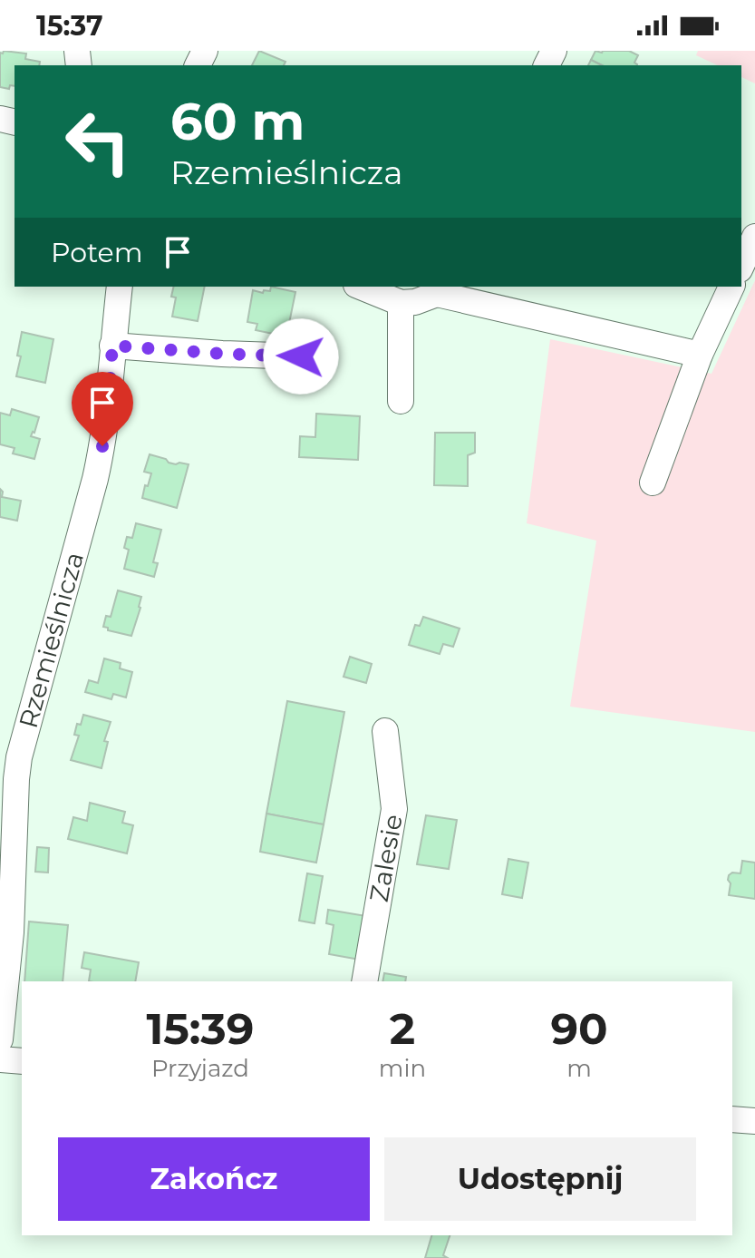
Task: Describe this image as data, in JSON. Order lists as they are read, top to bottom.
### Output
{
  "streets": {
    "street": ["Rzemieślnicza", "Zalesie"]
  },
  "page": {
    "status": "15:37",
    "turn": ["60 m", "Rzemieślnicza"],
    "then": "Potem",
    "eta": [
      "15:39",
      "Przyjazd",
      "2",
      "min",
      "90",
      "m"
    ],
    "buttons": ["Zakończ", "Udostępnij"]
  }
}
